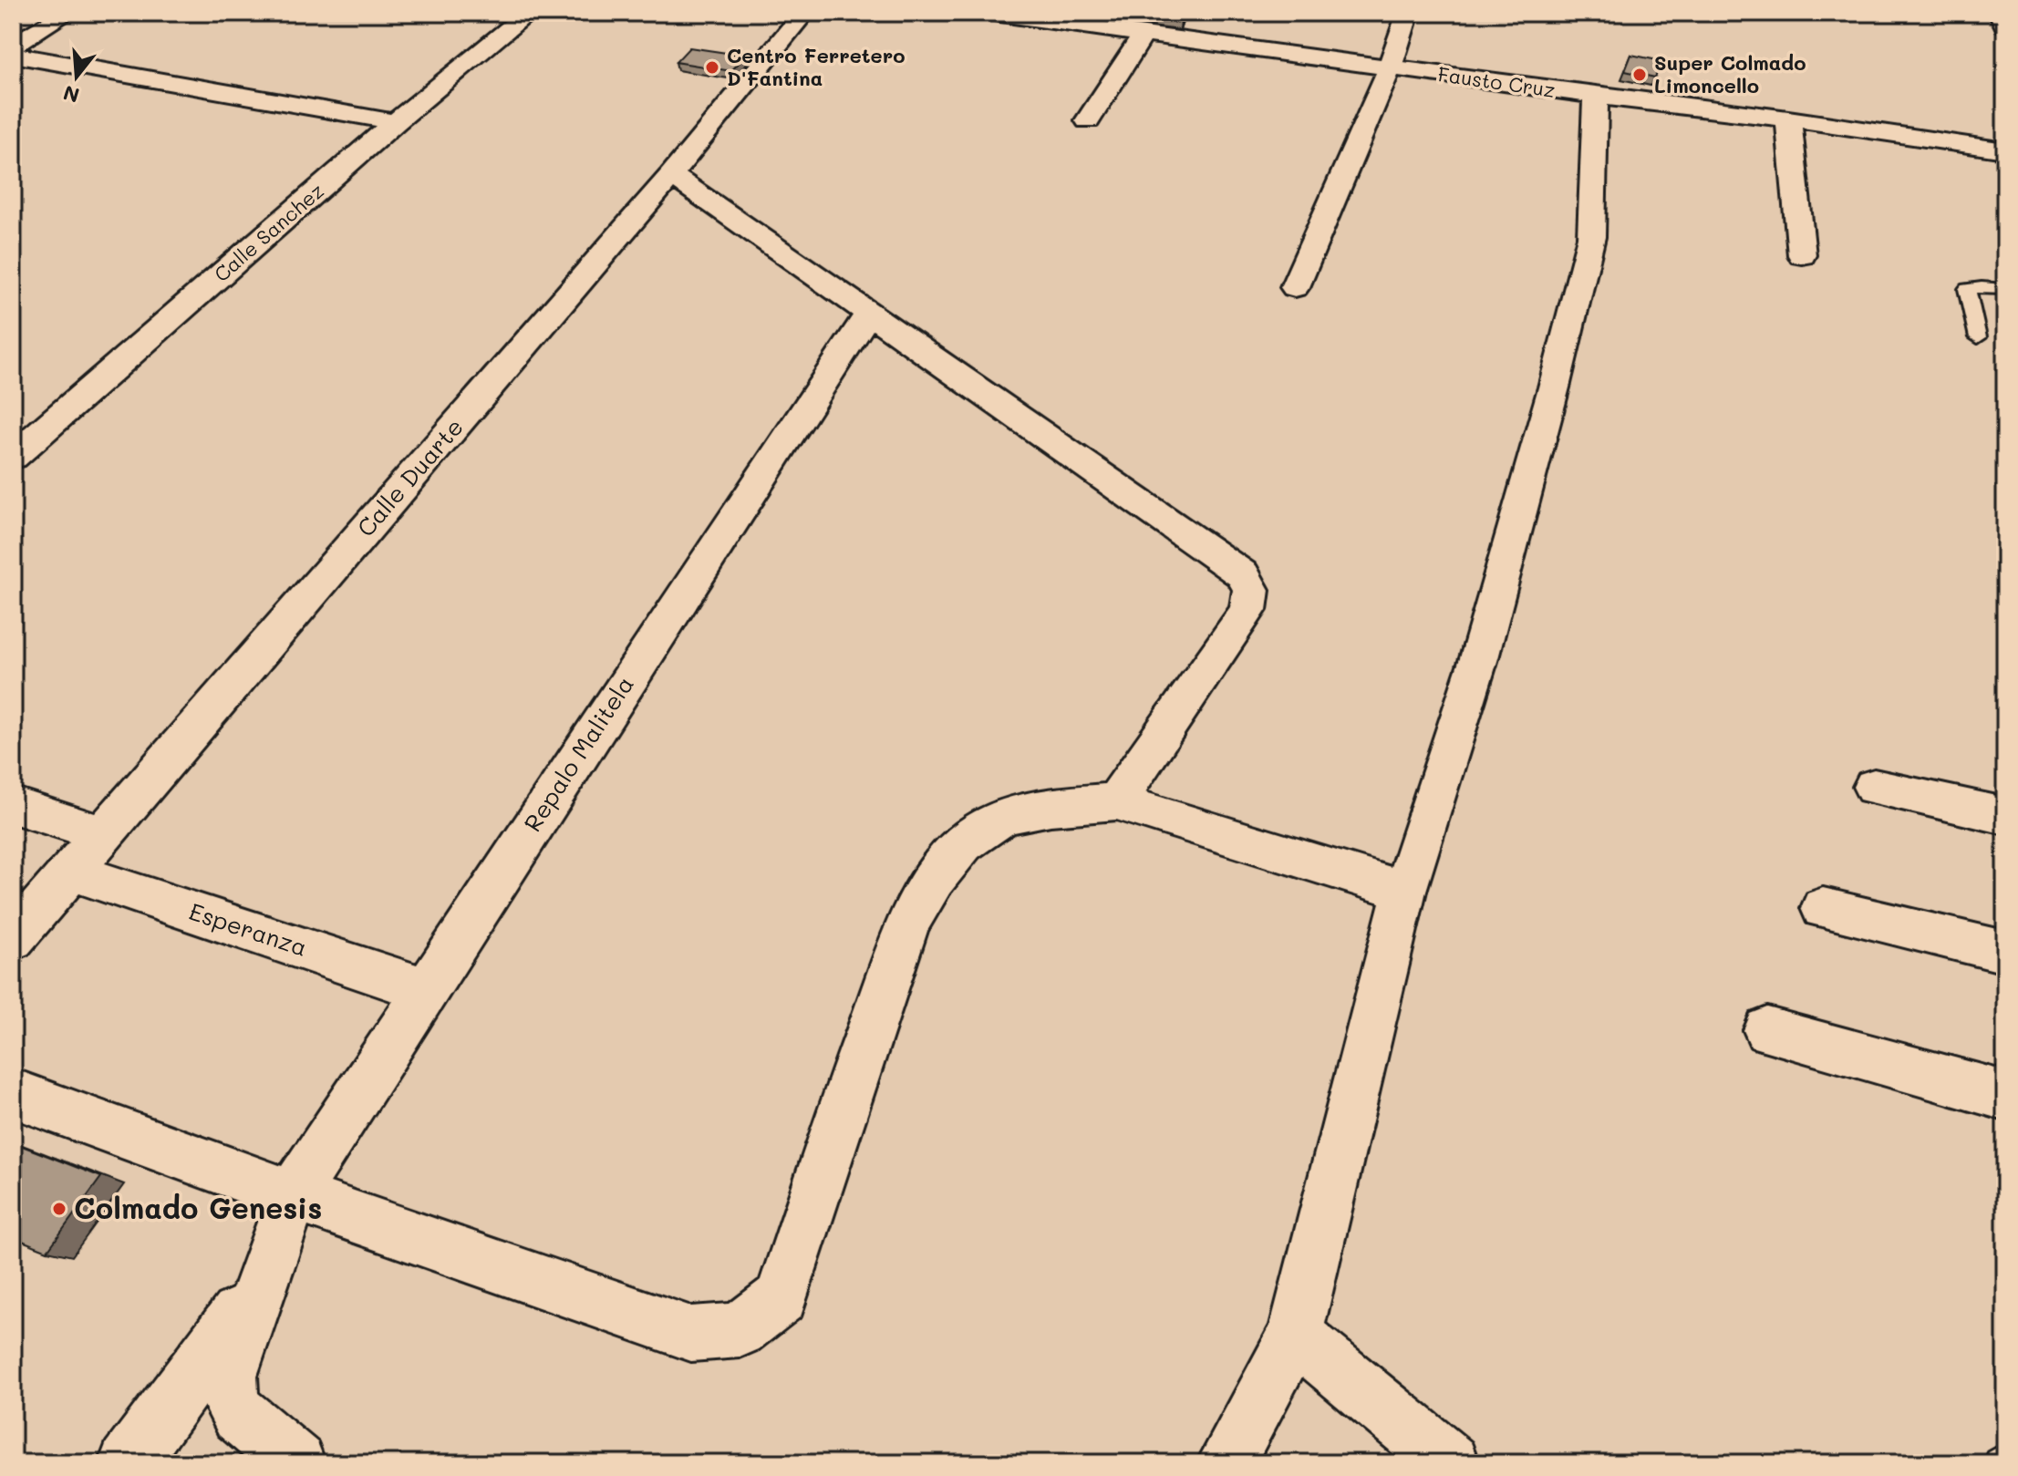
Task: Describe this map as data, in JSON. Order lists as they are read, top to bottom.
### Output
{
  "streets": {
    "street": [
      "Fausto Cruz",
      "Calle Sanchez",
      "Calle Duarte",
      "Repalo Malitela",
      "Esperanza"
    ]
  },
  "crossings": [
    ["Calle Duarte", "Esperanza"],
    ["Repalo Malitela", "Esperanza"]
  ],
  "places": ["Centro Ferretero D'Fantina", "Super Colmado Limoncello", "Colmado Genesis"],
  "north": "bottom"
}
